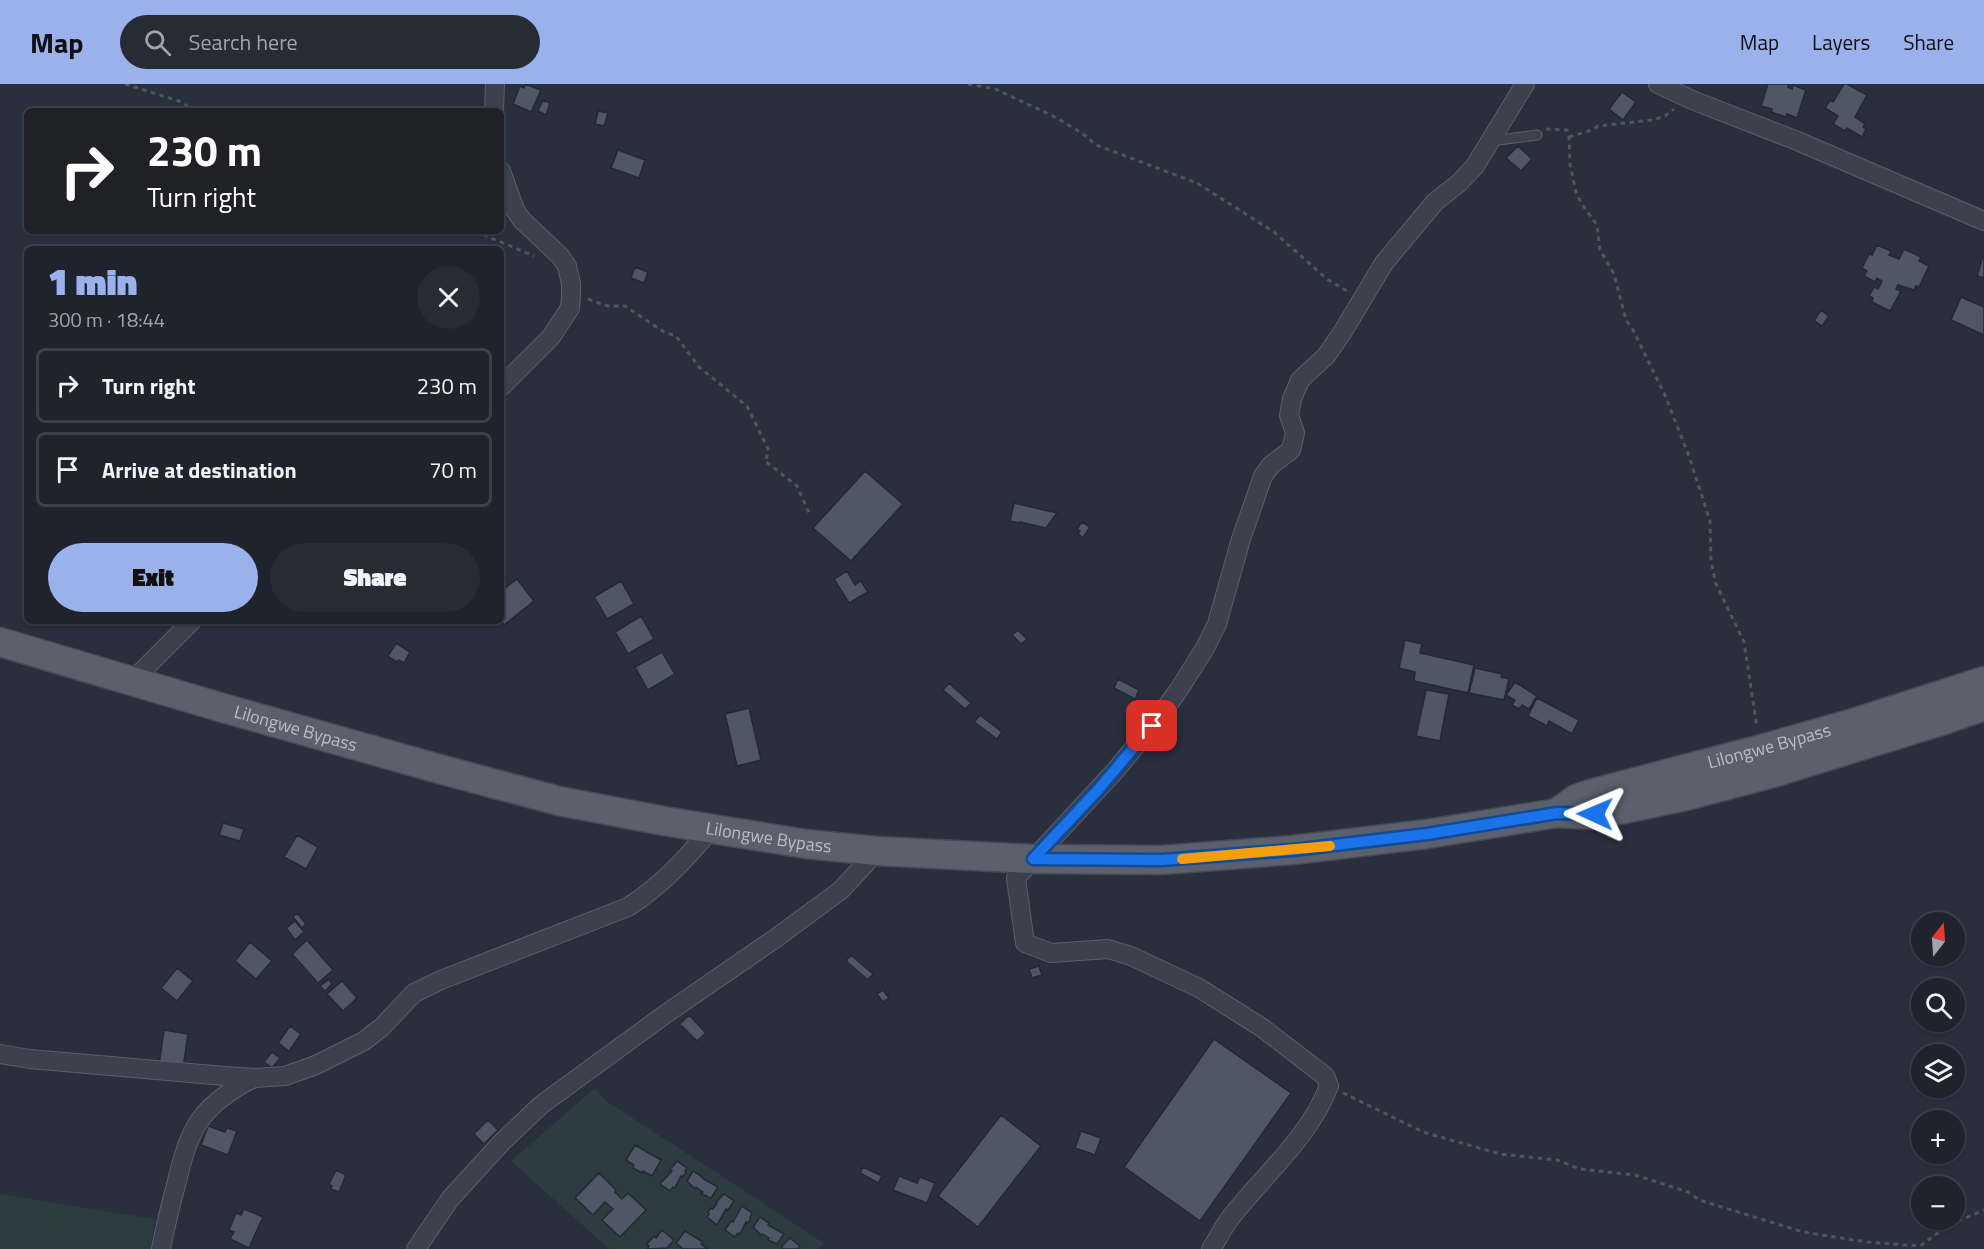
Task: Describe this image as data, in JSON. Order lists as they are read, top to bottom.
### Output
{
  "streets": {
    "main road": ["Lilongwe Bypass"]
  },
  "north": "top",
  "page": {
    "header": "Map",
    "search": "Search here",
    "nav": ["Map", "Layers", "Share"],
    "turn": ["230 m", "Turn right"],
    "heading": ["1 min", "300 m · 18:44"],
    "list": [
      {
        "name": "Turn right",
        "value": "230 m"
      },
      {
        "name": "Arrive at destination",
        "value": "70 m"
      }
    ],
    "buttons": ["Exit", "Share"],
    "map_buttons": ["+", "−"]
  }
}
